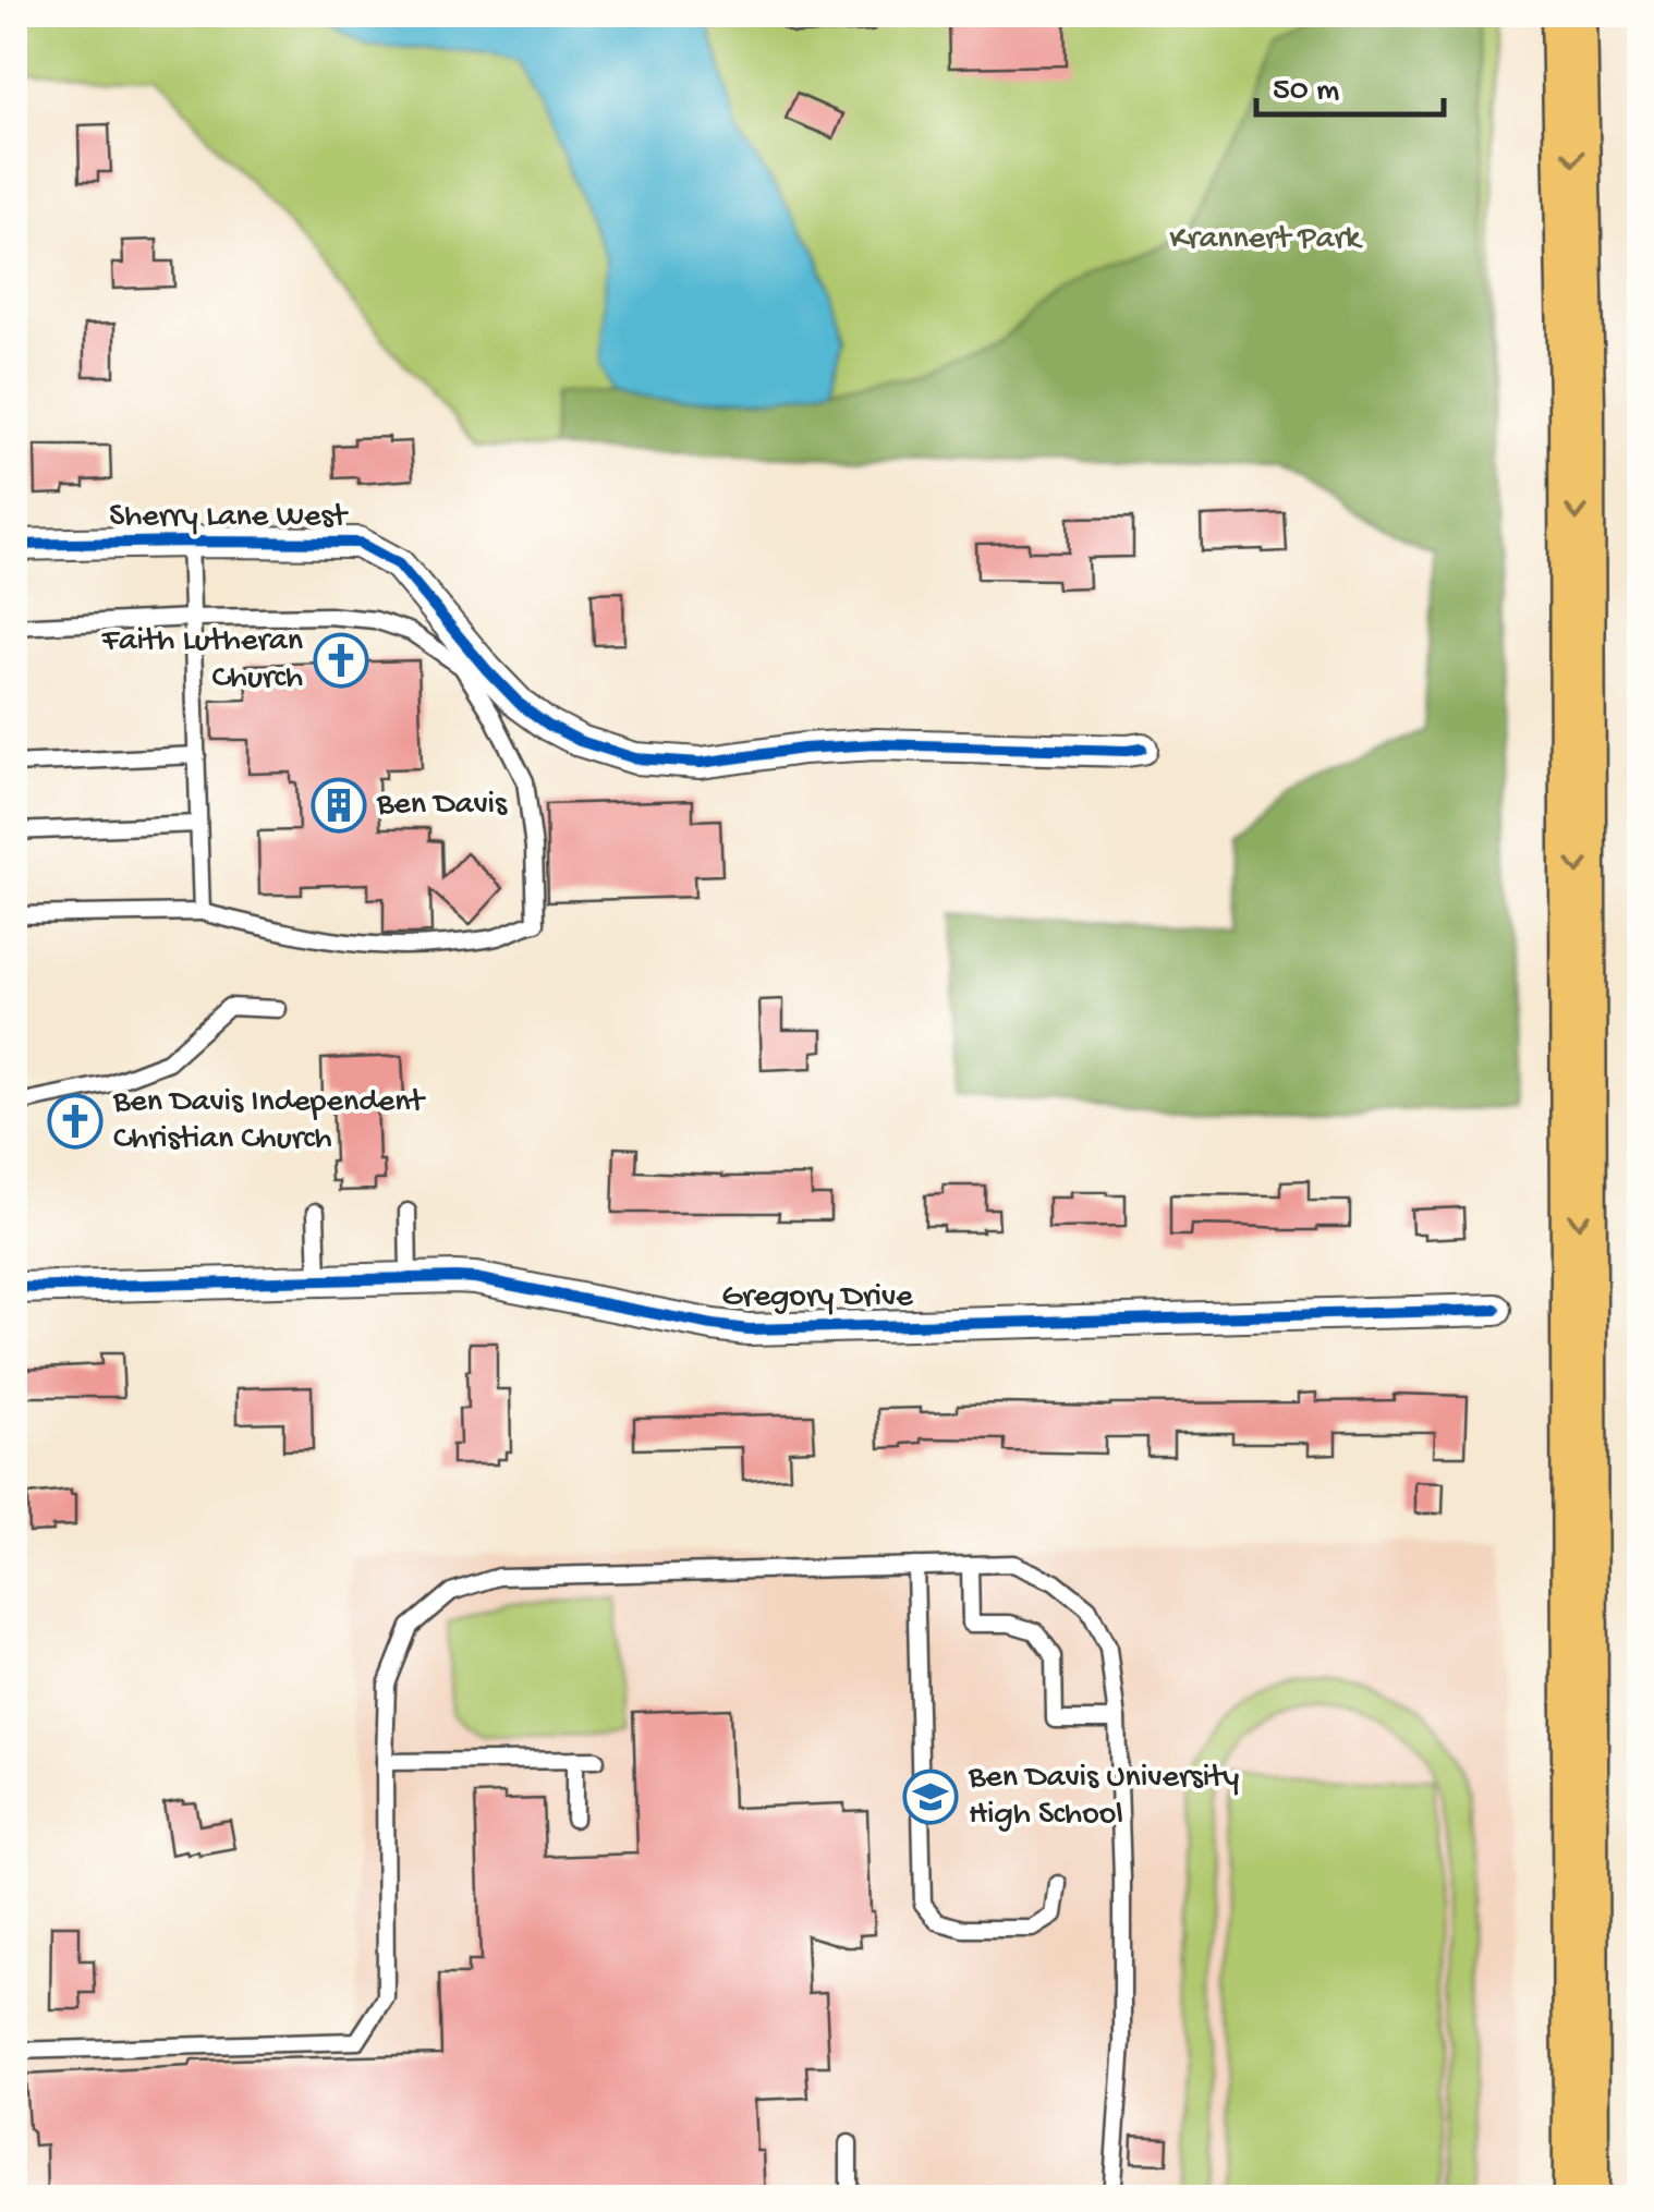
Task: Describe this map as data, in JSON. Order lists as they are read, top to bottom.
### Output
{
  "streets": {
    "street": ["Sherry Lane West", "Gregory Drive"]
  },
  "parks": ["Krannert Park"],
  "places": {
    "church": ["Faith Lutheran Church", "Ben Davis Independent Christian Church"],
    "building": ["Ben Davis"],
    "school or university": ["Ben Davis University High School"]
  },
  "scale_bar": "50 m"
}
